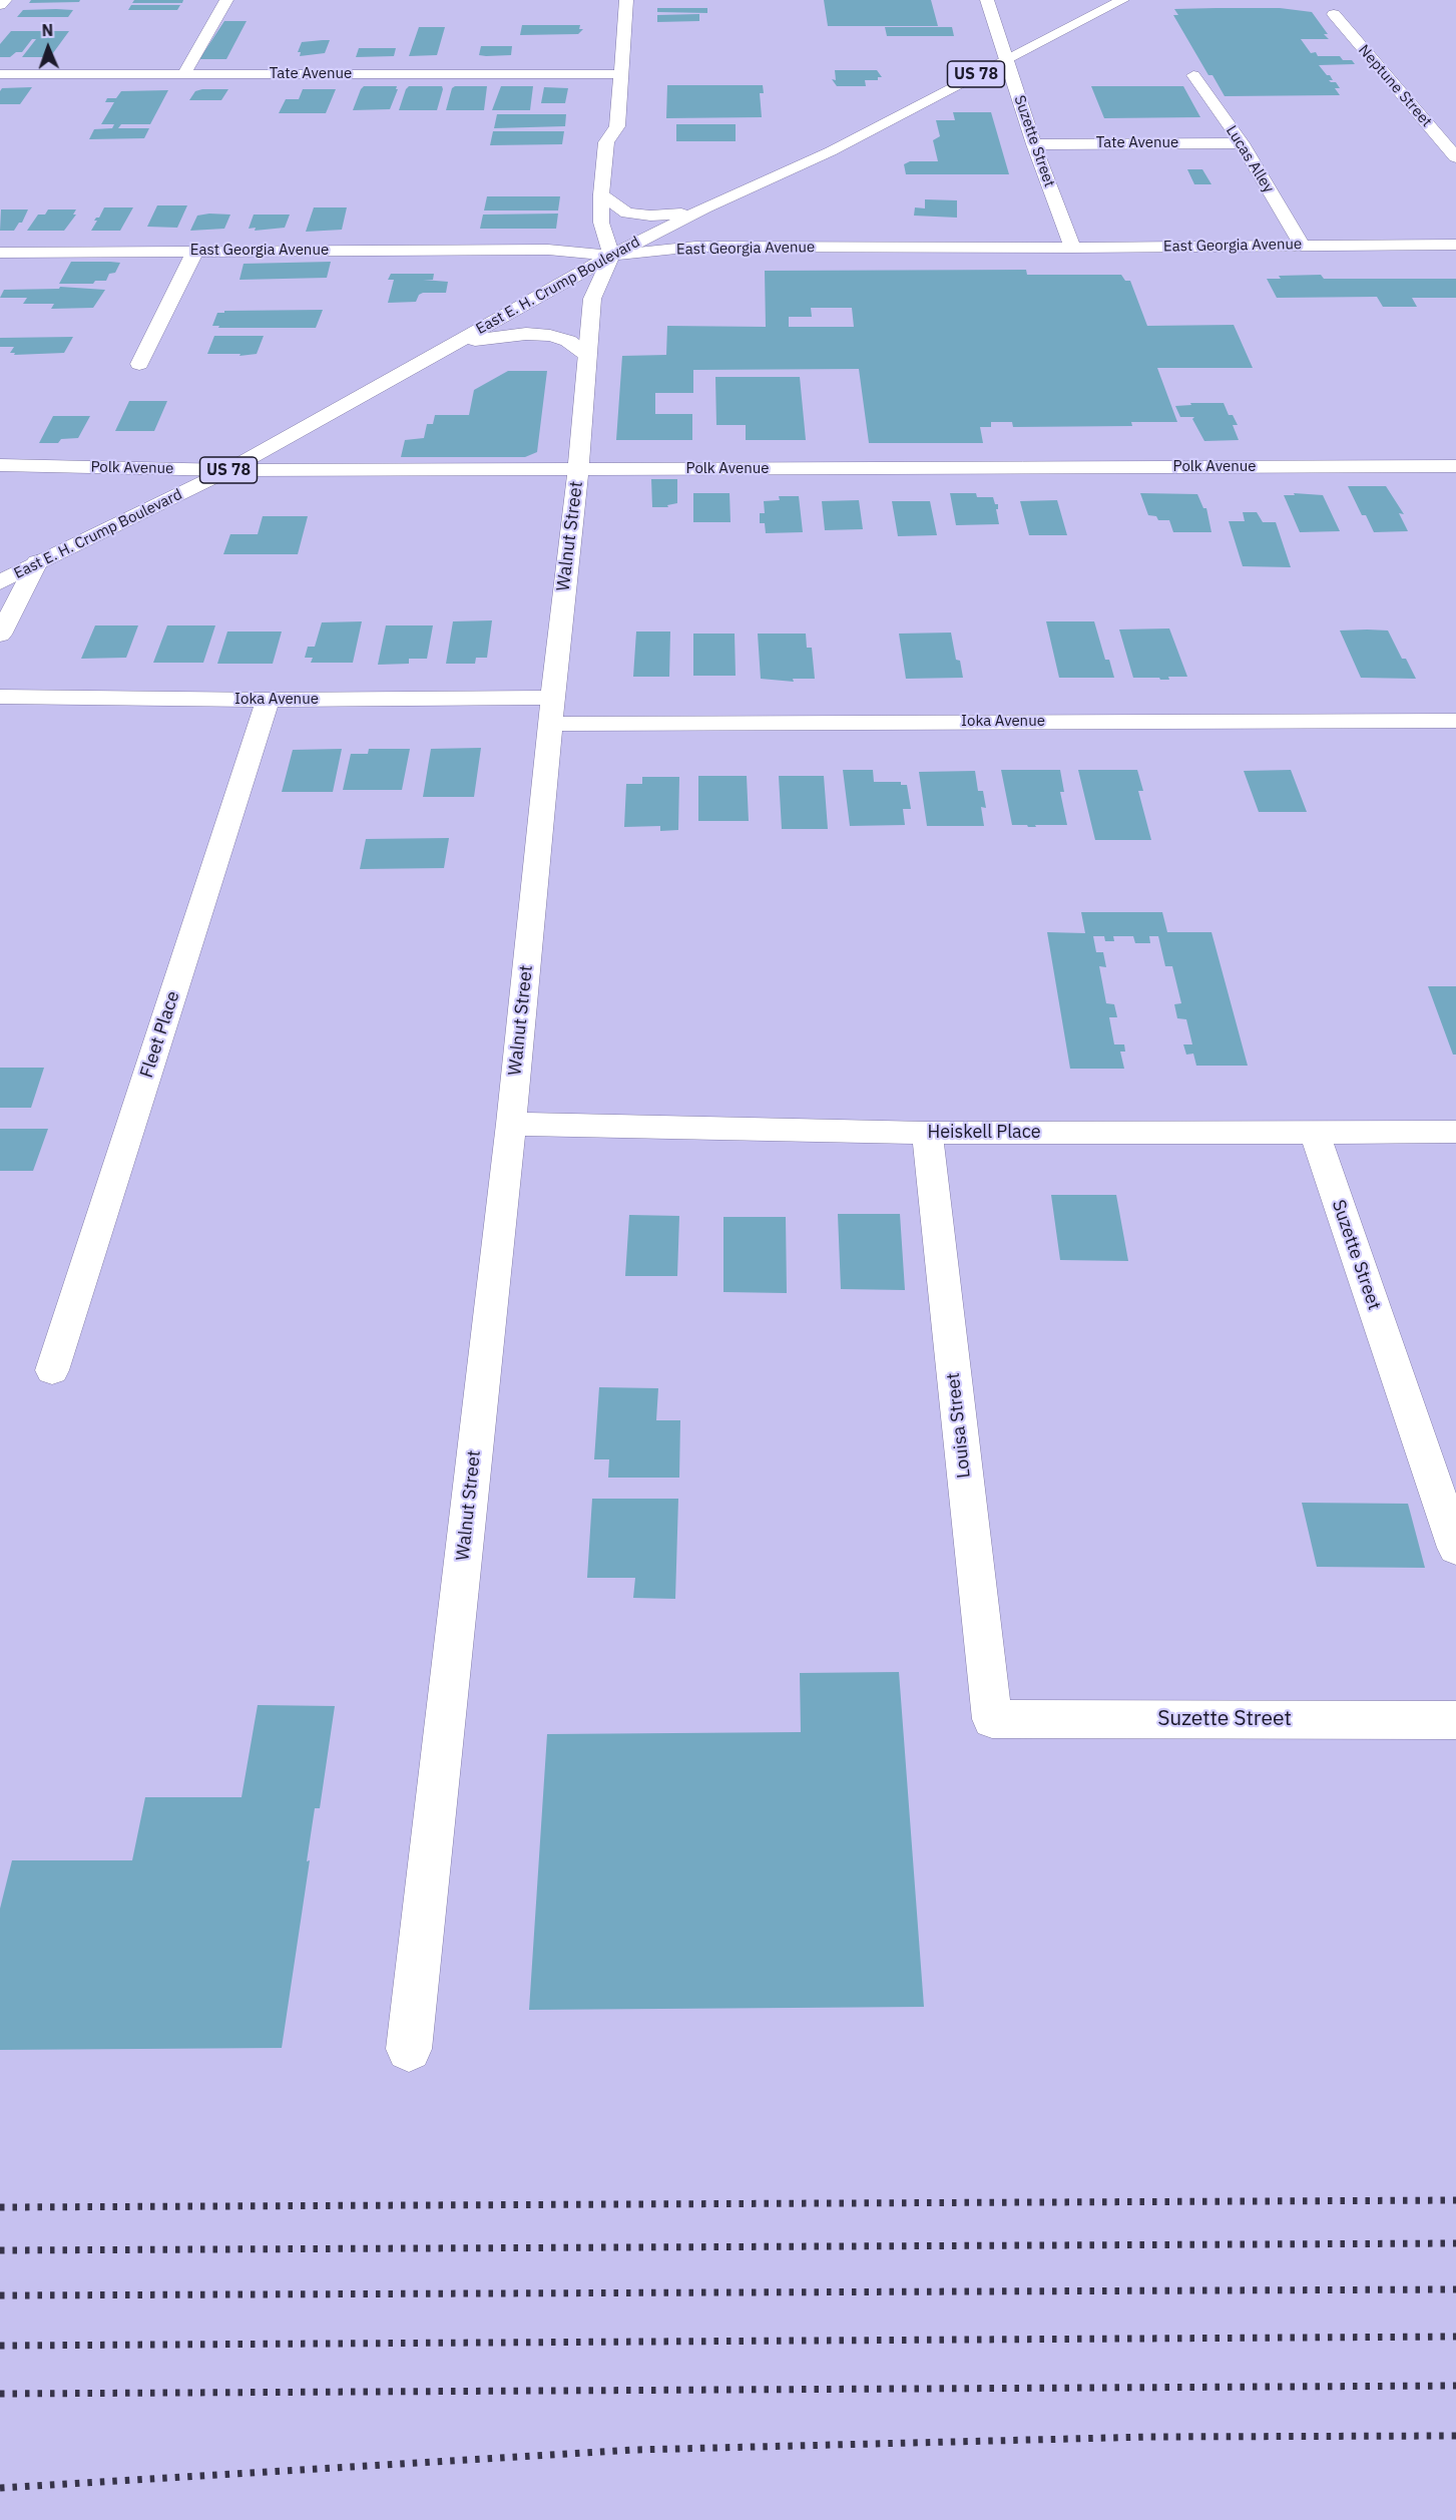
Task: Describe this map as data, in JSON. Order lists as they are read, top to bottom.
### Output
{
  "streets": {
    "street": [
      "Tate Avenue",
      "US 78",
      "Neptune Street",
      "Suzette Street",
      "Lucas Alley",
      "East Georgia Avenue",
      "East E. H. Crump Boulevard",
      "Polk Avenue",
      "Walnut Street",
      "Ioka Avenue",
      "Fleet Place",
      "Heiskell Place",
      "Louisa Street"
    ]
  },
  "crossings": [
    ["Tate Avenue", "Suzette Street"],
    ["Tate Avenue", "Lucas Alley"],
    ["Suzette Street", "East Georgia Avenue"],
    ["Suzette Street", "East E. H. Crump Boulevard"],
    ["Suzette Street", "Heiskell Place"],
    ["Suzette Street", "Louisa Street"],
    ["Lucas Alley", "East Georgia Avenue"],
    ["East Georgia Avenue", "East E. H. Crump Boulevard"],
    ["East Georgia Avenue", "Walnut Street"],
    ["East E. H. Crump Boulevard", "Polk Avenue"],
    ["East E. H. Crump Boulevard", "Walnut Street"],
    ["Polk Avenue", "Walnut Street"],
    ["Walnut Street", "Ioka Avenue"],
    ["Walnut Street", "Heiskell Place"],
    ["Ioka Avenue", "Fleet Place"],
    ["Heiskell Place", "Louisa Street"]
  ],
  "north": "top"
}
